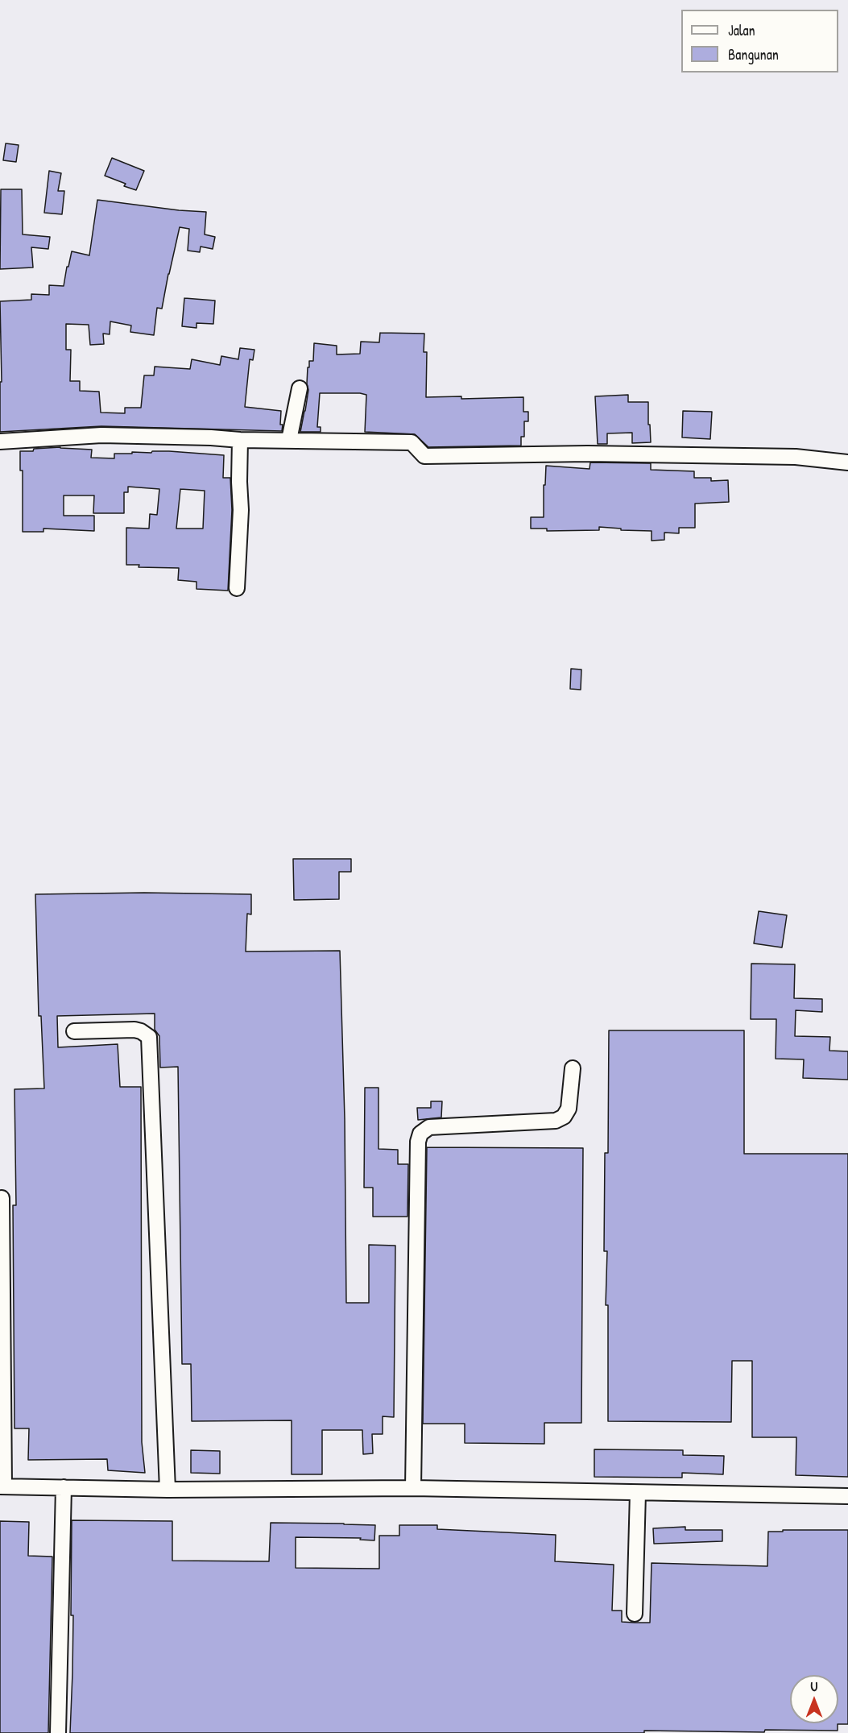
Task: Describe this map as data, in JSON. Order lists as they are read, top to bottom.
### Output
{
  "legend": ["Jalan", "Bangunan"],
  "north": "top"
}
